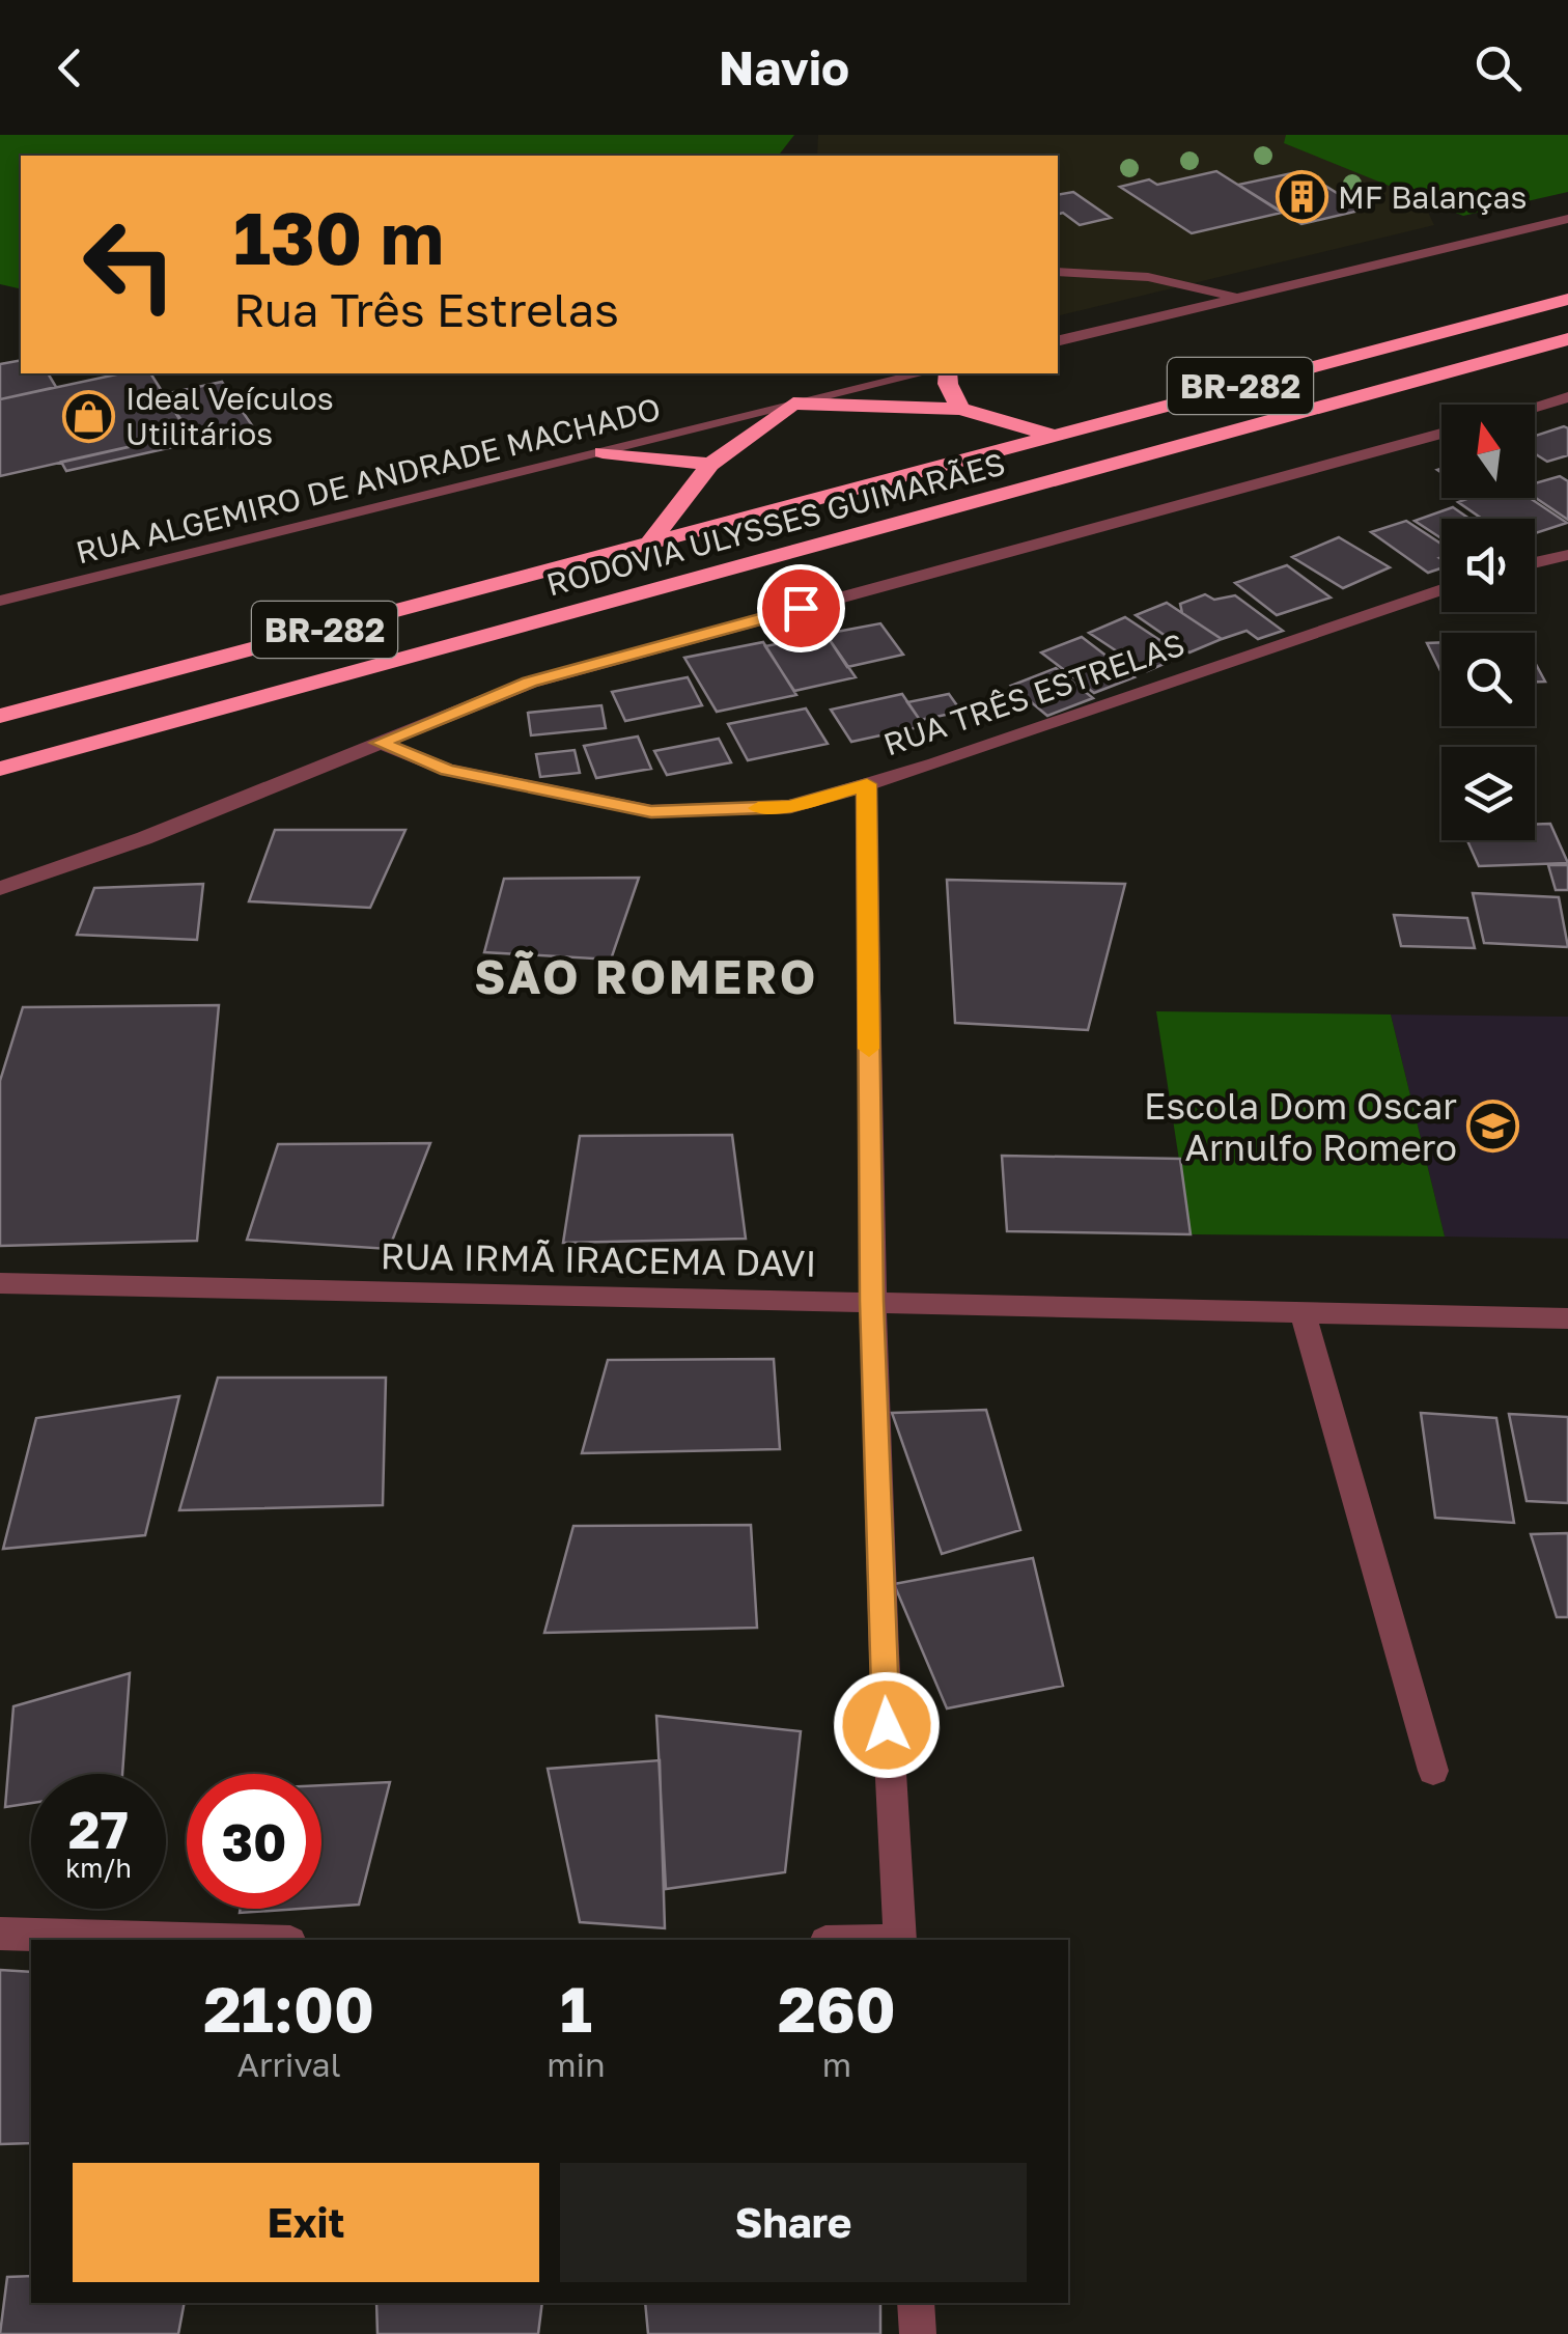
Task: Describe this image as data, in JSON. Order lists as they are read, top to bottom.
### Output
{
  "streets": {
    "highway": ["BR-282", "RODOVIA ULYSSES GUIMARÃES"],
    "street": ["RUA ALGEMIRO DE ANDRADE MACHADO", "RUA TRÊS ESTRELAS", "RUA IRMÃ IRACEMA DAVI"]
  },
  "districts": ["SÃO ROMERO"],
  "places": {
    "building": ["MF Balanças"],
    "shop": ["Ideal Veículos Utilitários"],
    "school or university": ["Escola Dom Oscar Arnulfo Romero"]
  },
  "north": "top",
  "page": {
    "header": "Navio",
    "turn": ["130 m", "Rua Três Estrelas"],
    "speed": "27 km/h",
    "limit": "30",
    "eta": [
      "21:00",
      "Arrival",
      "1",
      "min",
      "260",
      "m"
    ],
    "buttons": ["Exit", "Share"]
  }
}
